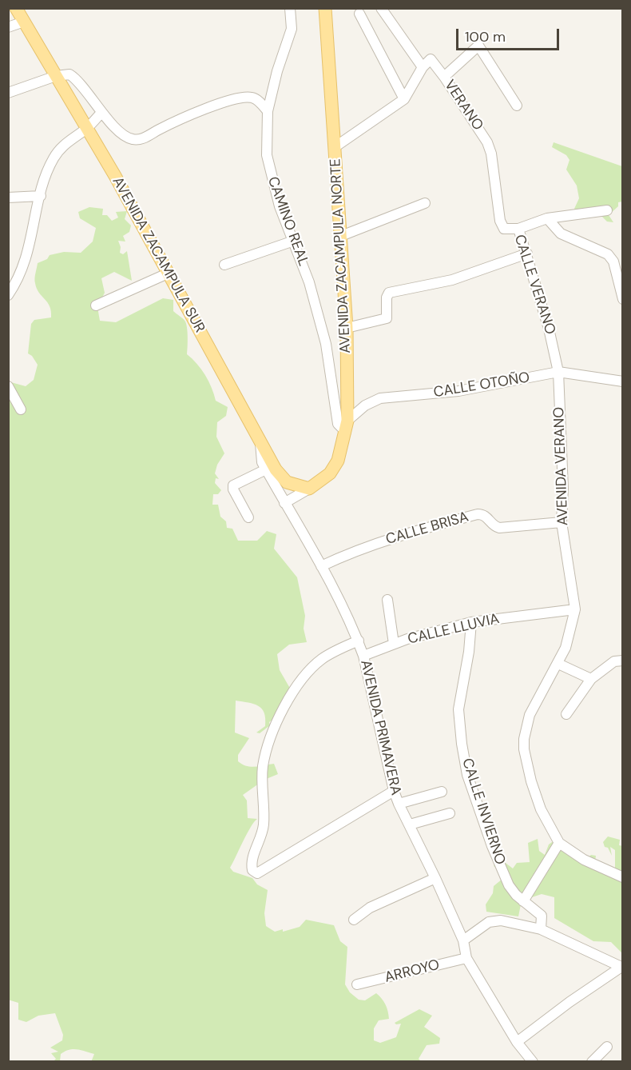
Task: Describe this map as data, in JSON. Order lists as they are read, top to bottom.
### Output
{
  "streets": {
    "main road": ["AVENIDA ZACAMPULA SUR", "AVENIDA ZACAMPULA NORTE"],
    "street": [
      "VERANO",
      "CAMINO REAL",
      "CALLE VERANO",
      "CALLE OTOÑO",
      "AVENIDA VERANO",
      "CALLE BRISA",
      "CALLE LLUVIA",
      "AVENIDA PRIMAVERA",
      "CALLE INVIERNO",
      "ARROYO"
    ]
  },
  "crossings": [
    ["VERANO", "CALLE VERANO"],
    ["CAMINO REAL", "AVENIDA ZACAMPULA NORTE"],
    ["CAMINO REAL", "CALLE OTOÑO"],
    ["AVENIDA ZACAMPULA SUR", "AVENIDA ZACAMPULA NORTE"],
    ["AVENIDA ZACAMPULA SUR", "AVENIDA PRIMAVERA"],
    ["AVENIDA ZACAMPULA NORTE", "CALLE OTOÑO"],
    ["CALLE VERANO", "CALLE OTOÑO"],
    ["CALLE VERANO", "AVENIDA VERANO"],
    ["CALLE OTOÑO", "AVENIDA VERANO"],
    ["AVENIDA VERANO", "CALLE BRISA"],
    ["AVENIDA VERANO", "CALLE LLUVIA"],
    ["CALLE BRISA", "AVENIDA PRIMAVERA"],
    ["CALLE LLUVIA", "AVENIDA PRIMAVERA"],
    ["CALLE LLUVIA", "CALLE INVIERNO"],
    ["AVENIDA PRIMAVERA", "ARROYO"]
  ],
  "scale_bar": "100 m"
}
